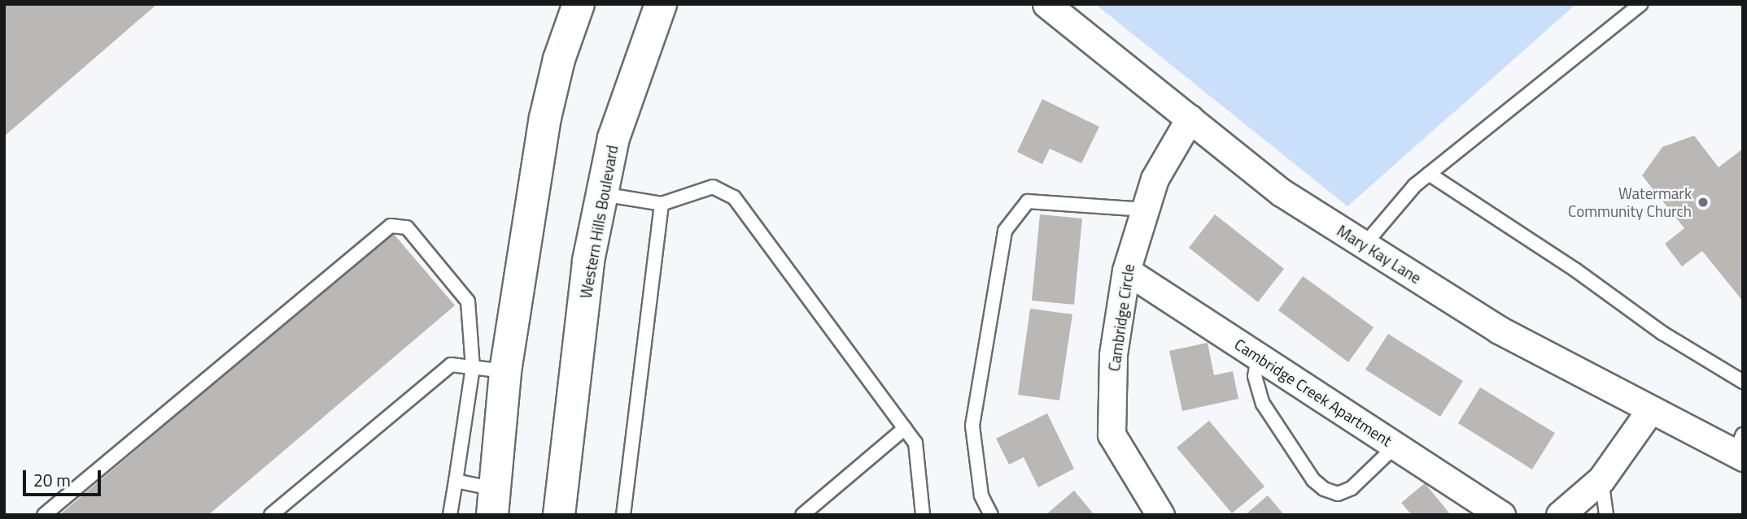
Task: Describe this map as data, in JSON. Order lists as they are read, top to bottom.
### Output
{
  "streets": {
    "street": [
      "Western Hills Boulevard",
      "Mary Kay Lane",
      "Cambridge Circle",
      "Cambridge Creek Apartment"
    ]
  },
  "crossings": [
    ["Mary Kay Lane", "Cambridge Circle"],
    ["Cambridge Circle", "Cambridge Creek Apartment"]
  ],
  "places": ["Watermark Community Church"],
  "scale_bar": "20 m"
}
